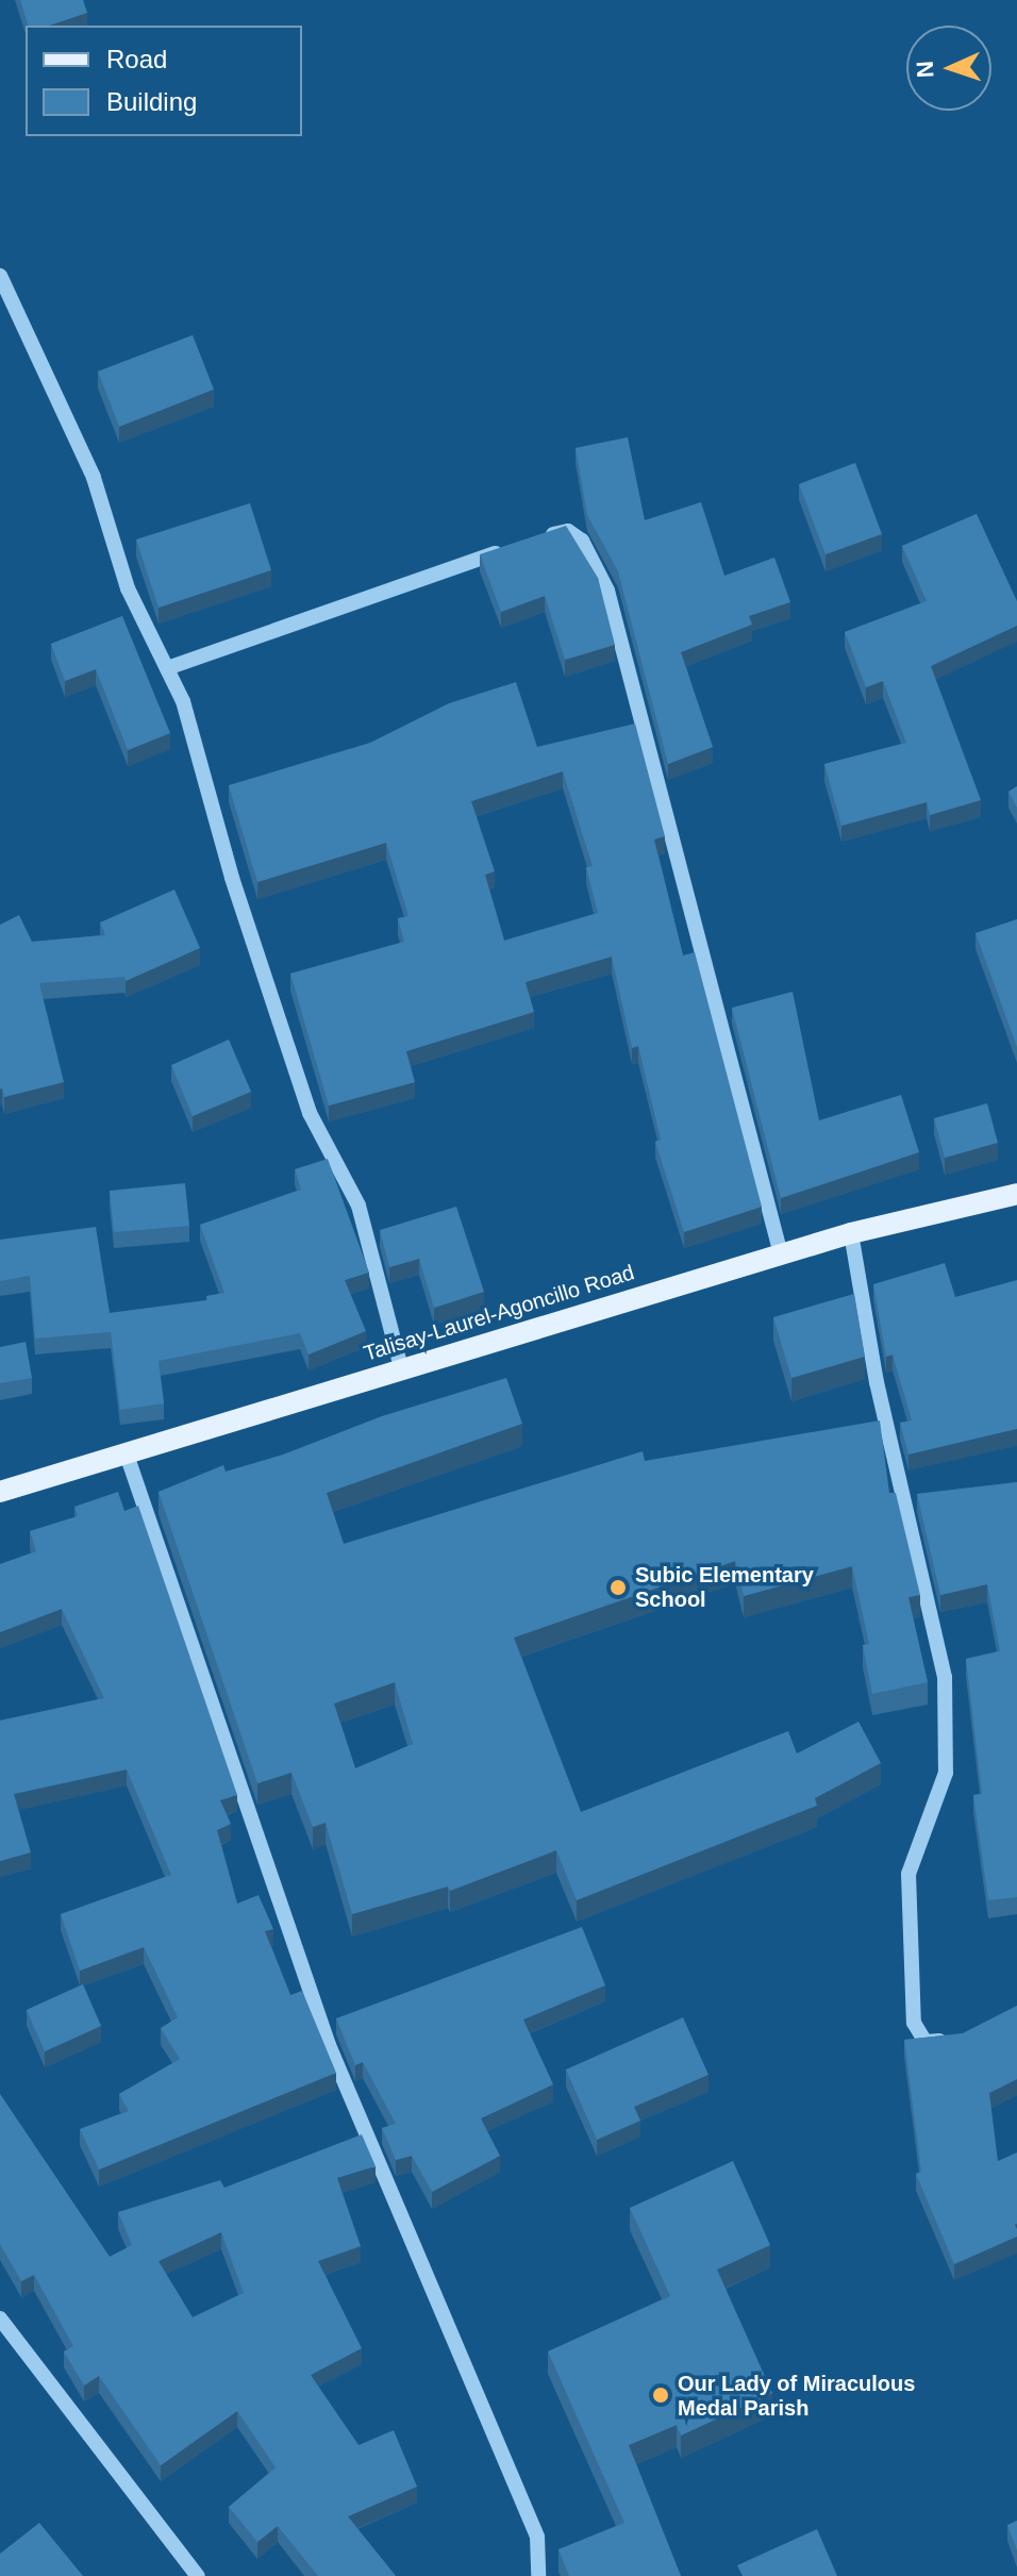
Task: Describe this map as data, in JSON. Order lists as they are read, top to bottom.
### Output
{
  "streets": {
    "main road": ["Talisay-Laurel-Agoncillo Road"]
  },
  "places": ["Subic Elementary School", "Our Lady of Miraculous Medal Parish"],
  "legend": ["Road", "Building"],
  "north": "left"
}
